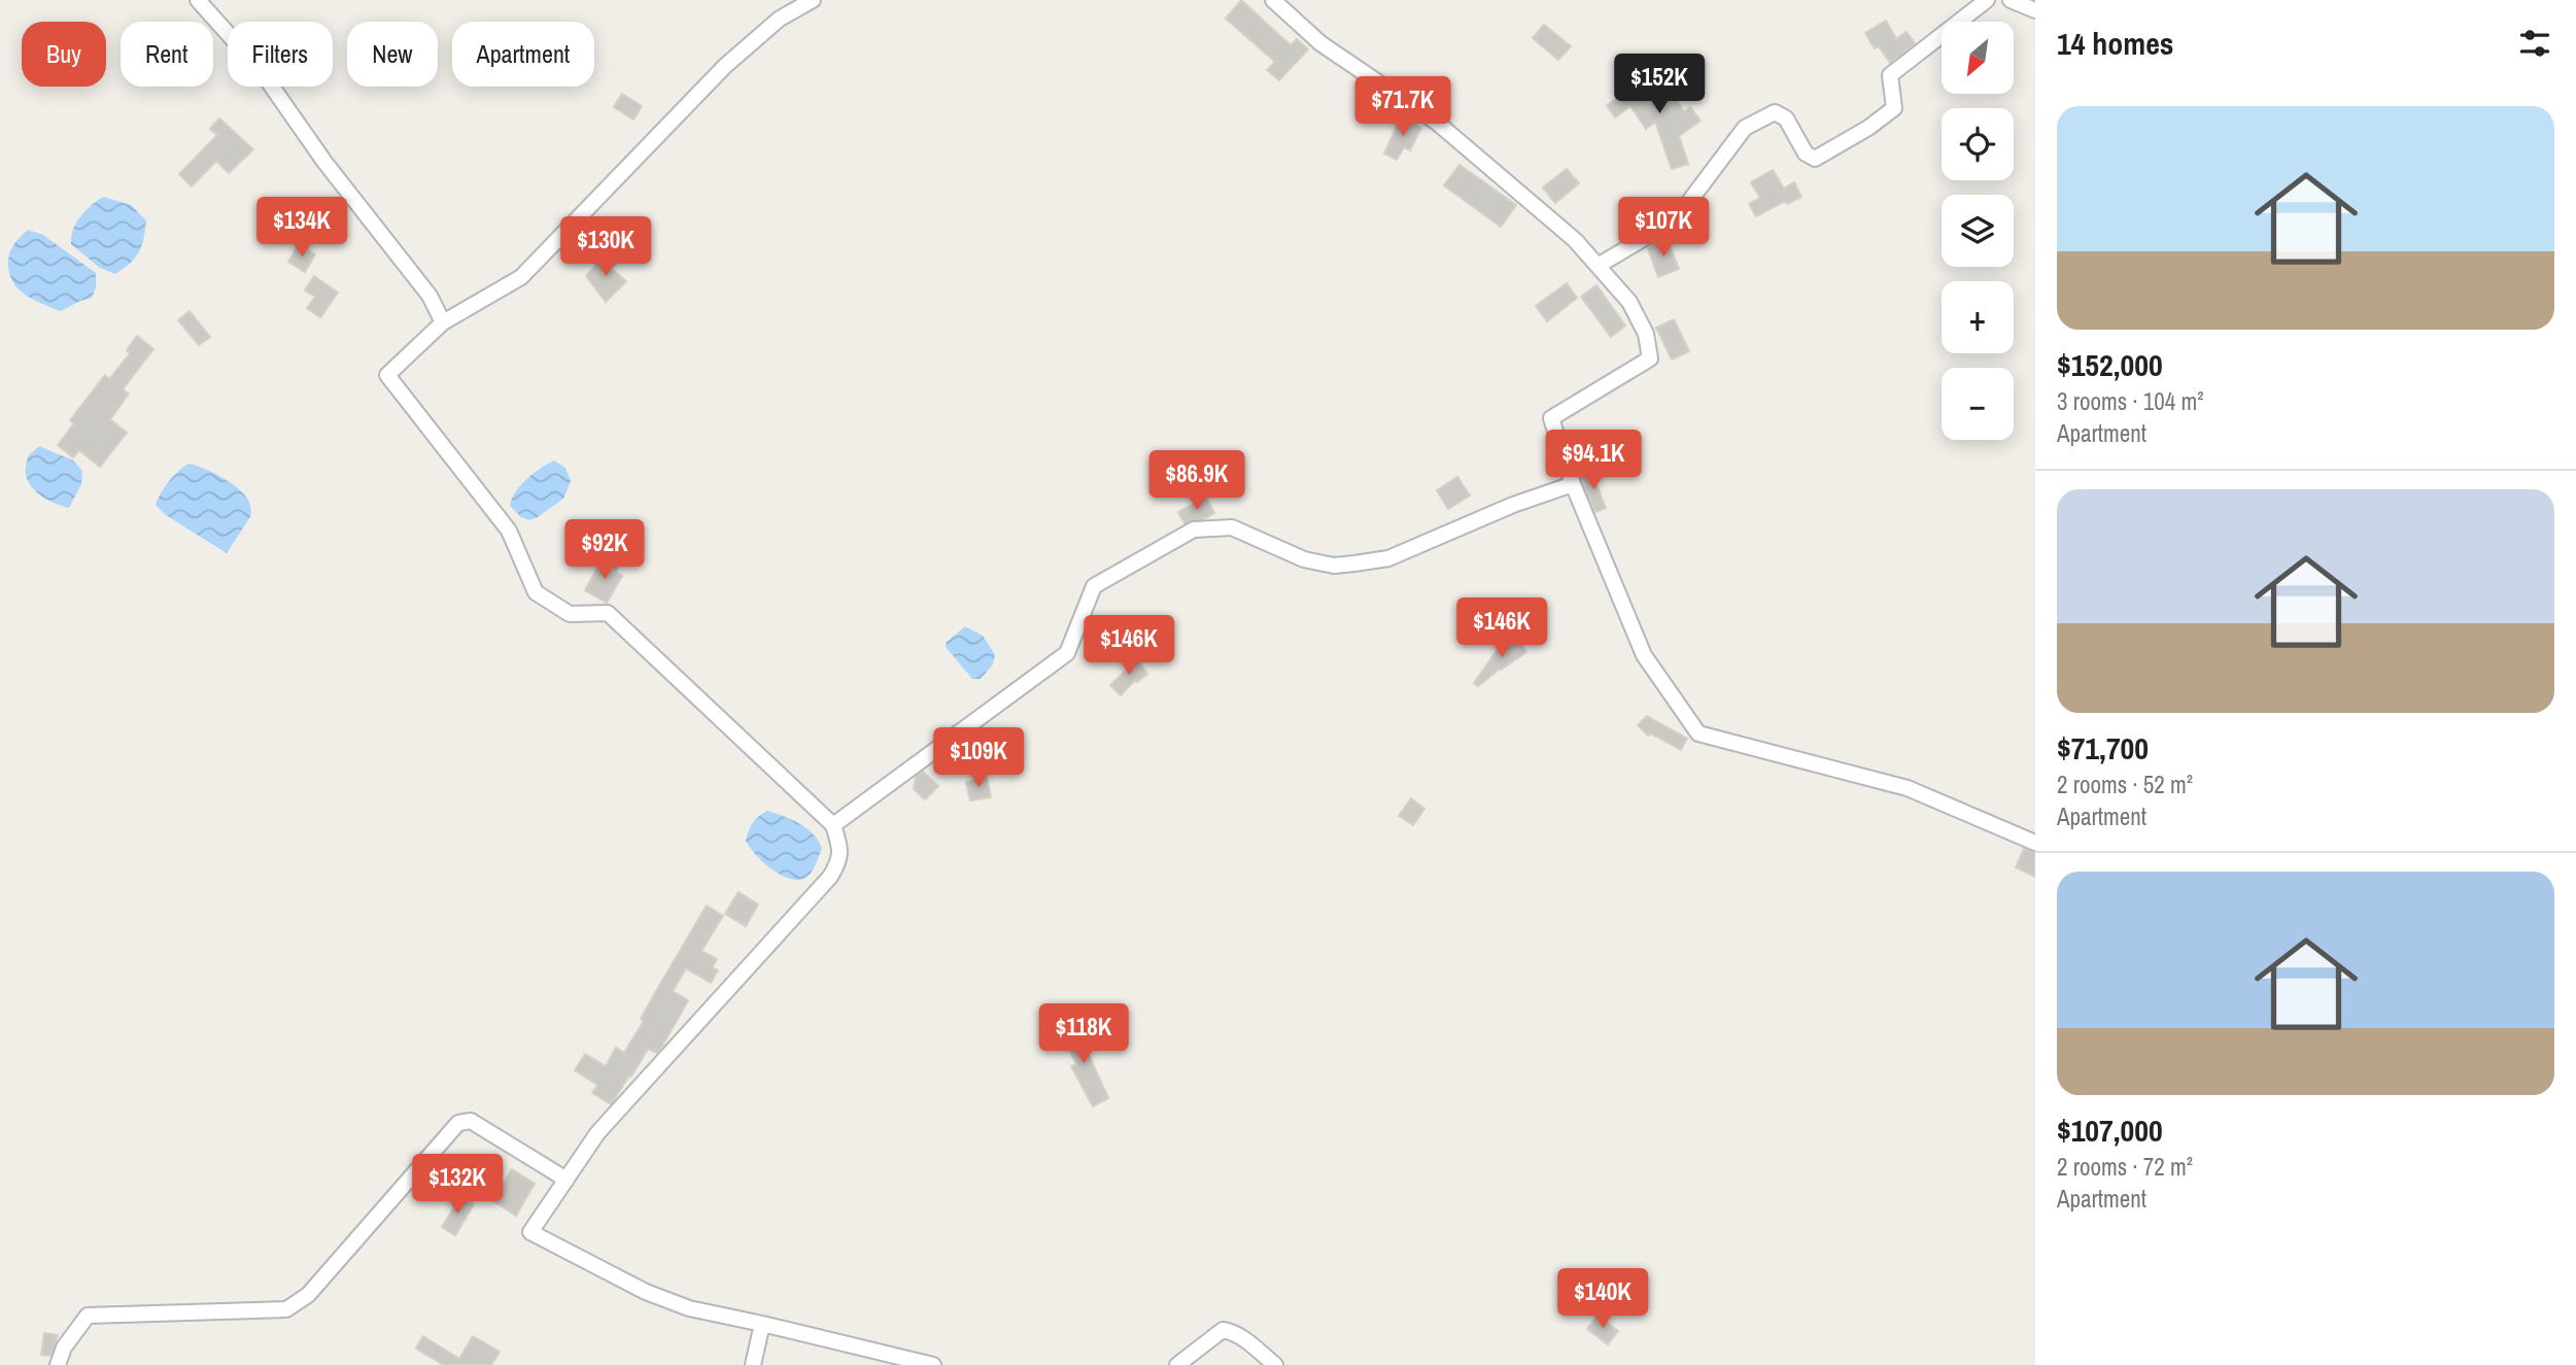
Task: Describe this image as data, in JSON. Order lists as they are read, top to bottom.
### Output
{
  "north": "bottom left",
  "page": {
    "heading": "14 homes",
    "map_buttons": ["+", "−"],
    "chip": [
      "Buy",
      "Rent",
      "Filters",
      "New",
      "Apartment"
    ],
    "price": [
      "$152K",
      "$71.7K",
      "$134K",
      "$107K",
      "$130K",
      "$94.1K",
      "$86.9K",
      "$92K",
      "$146K",
      "$146K",
      "$109K",
      "$118K",
      "$132K",
      "$140K"
    ],
    "list": [
      {
        "name": "$152,000",
        "note": "3 rooms · 104 m² · Apartment"
      },
      {
        "name": "$71,700",
        "note": "2 rooms · 52 m² · Apartment"
      },
      {
        "name": "$107,000",
        "note": "2 rooms · 72 m² · Apartment"
      }
    ]
  }
}
